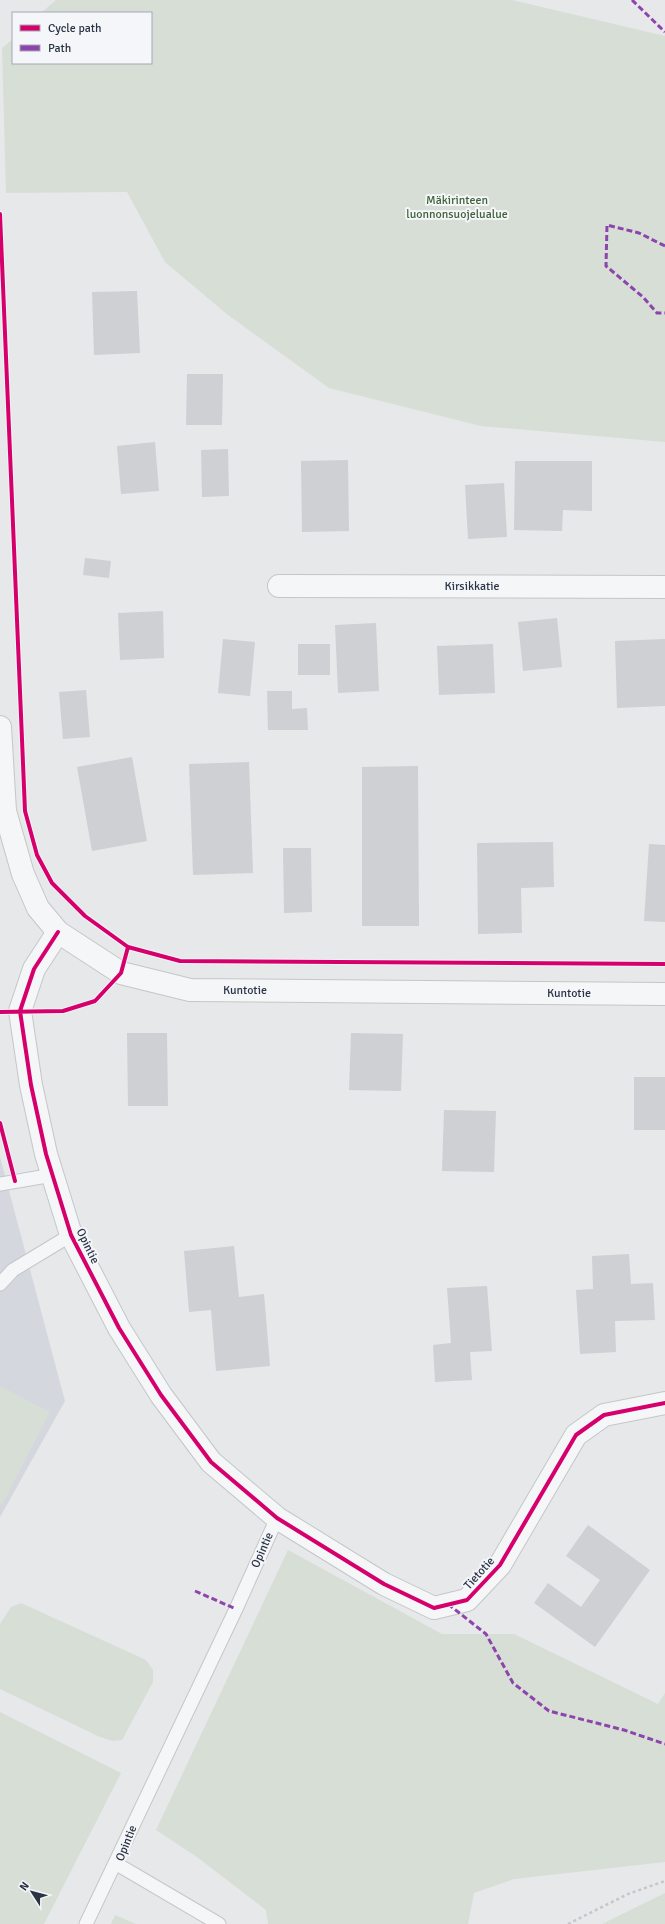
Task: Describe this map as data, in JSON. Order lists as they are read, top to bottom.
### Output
{
  "streets": {
    "street": [
      "Kirsikkatie",
      "Kuntotie",
      "Opintie",
      "Tietotie"
    ]
  },
  "crossings": [
    ["Kuntotie", "Opintie"],
    ["Opintie", "Tietotie"]
  ],
  "parks": ["Mäkirinteen luonnonsuojelualue"],
  "legend": ["Cycle path", "Path"],
  "north": "top left"
}
